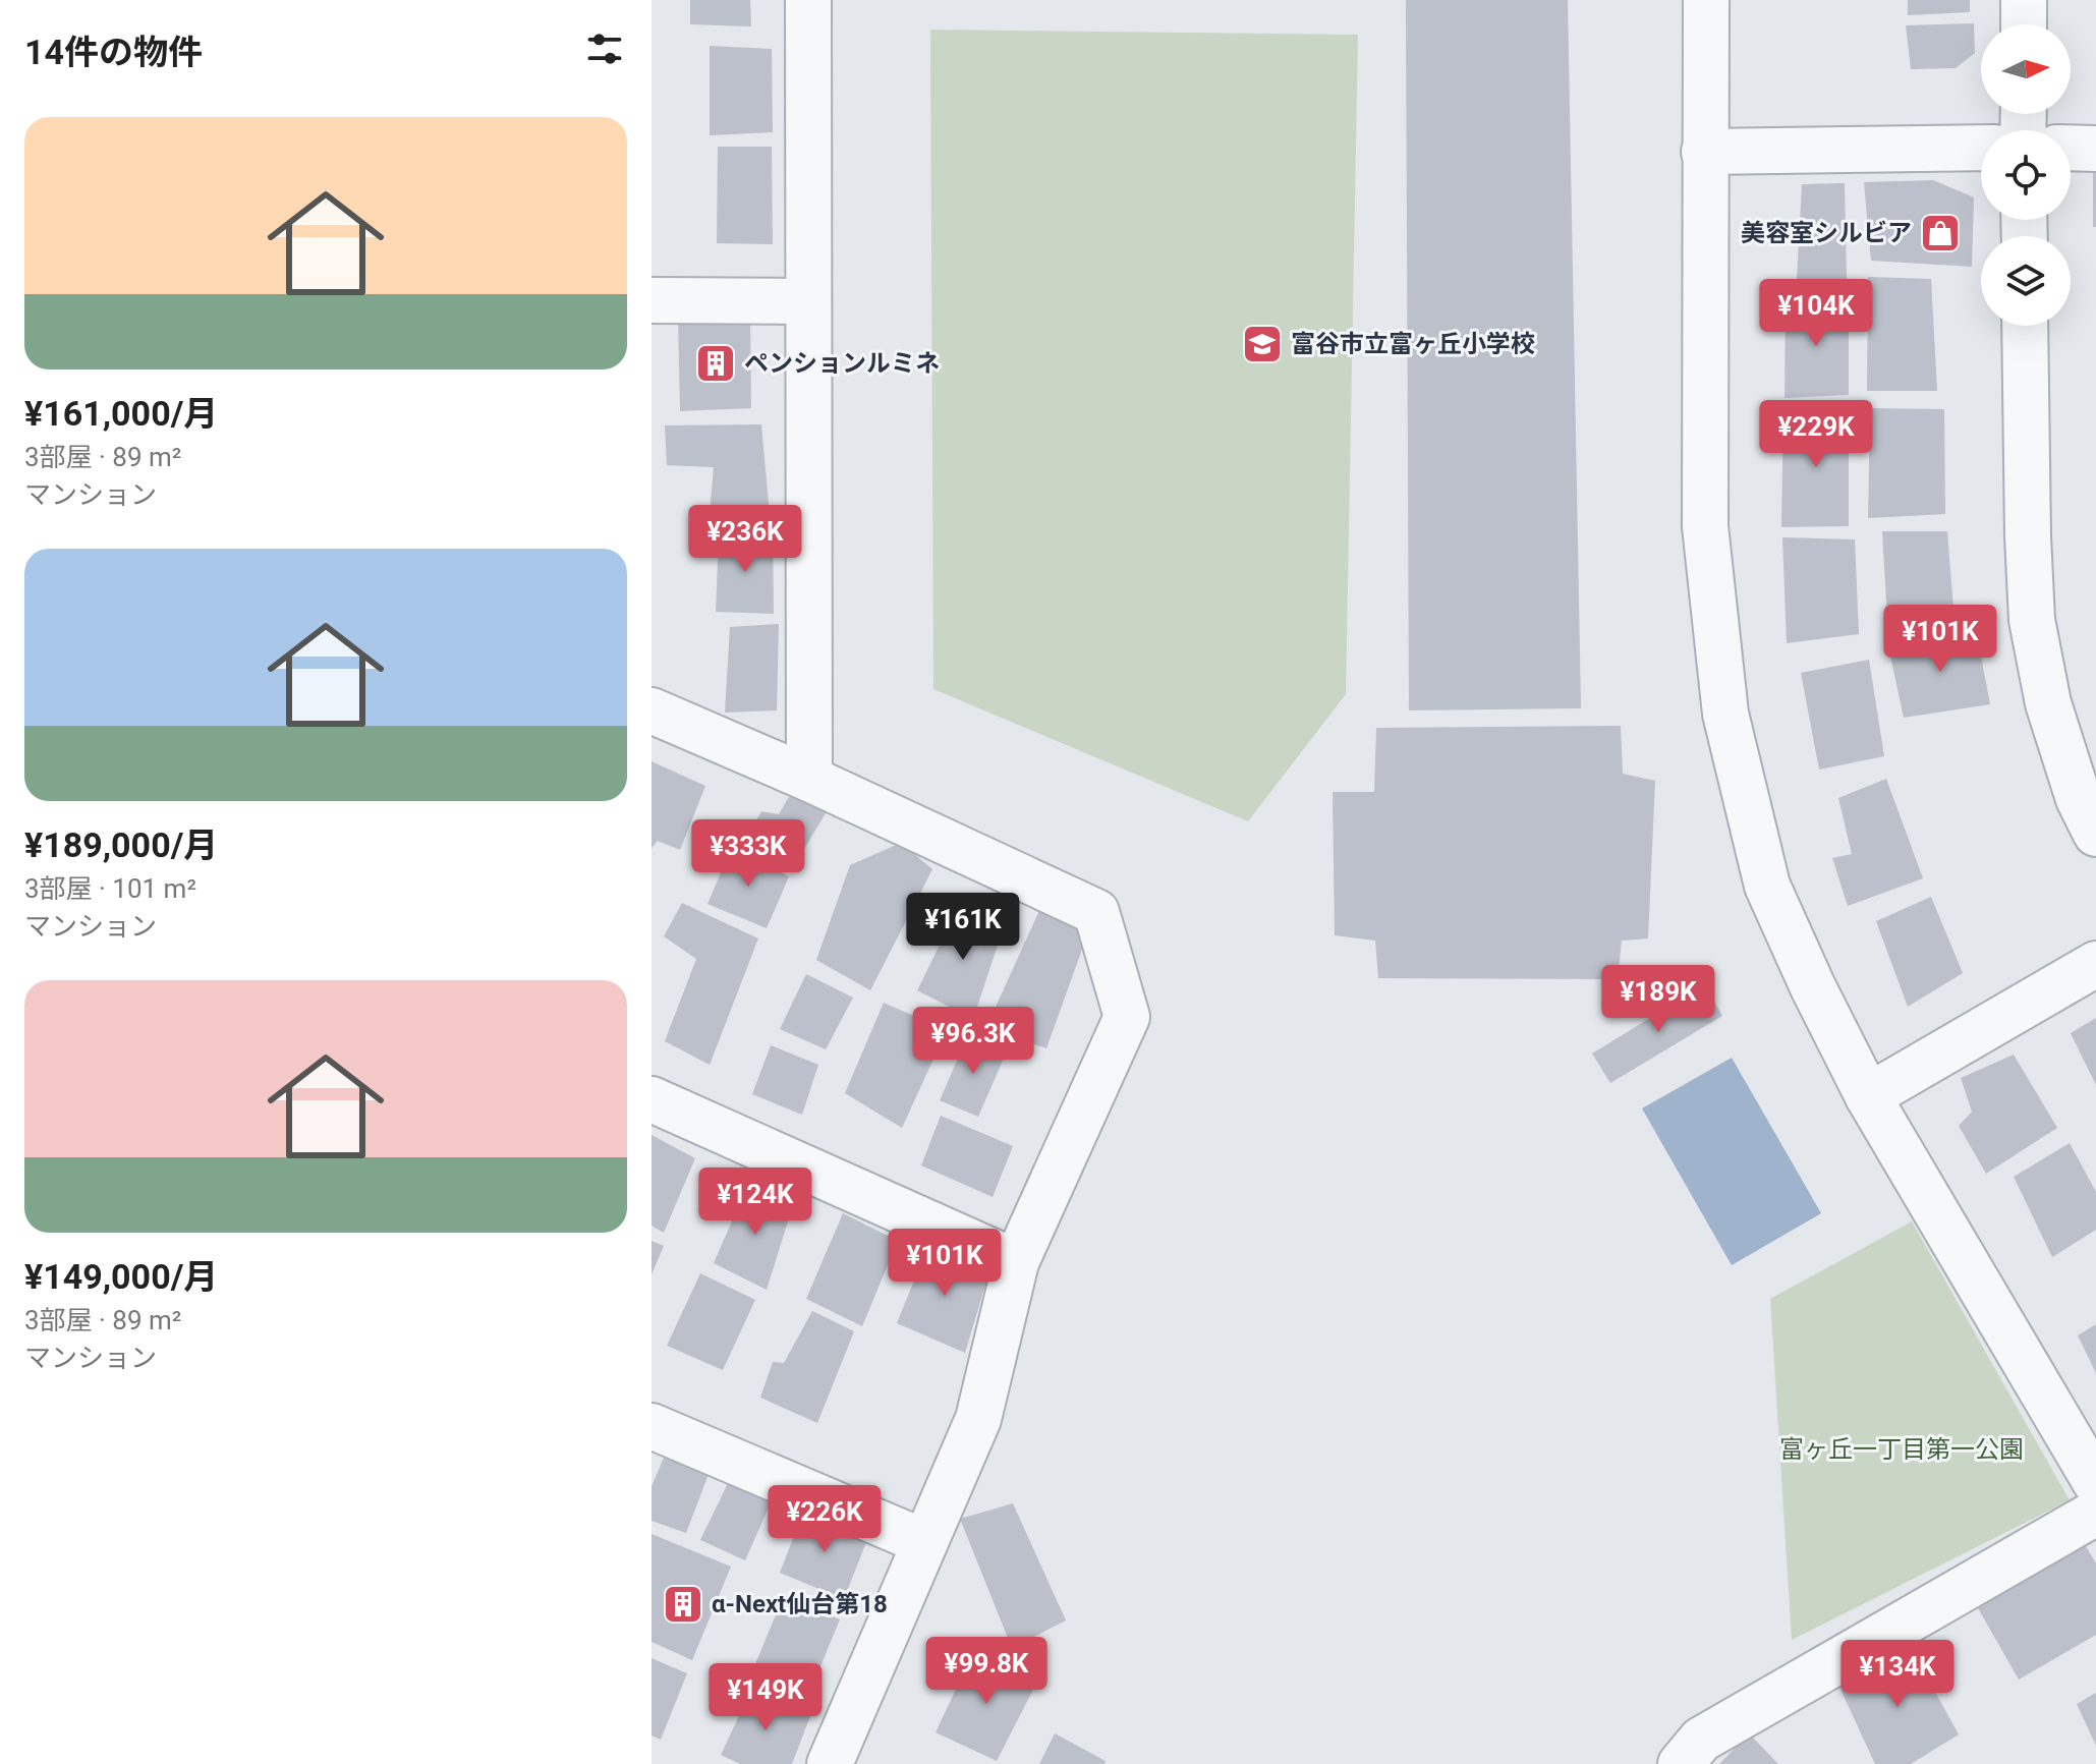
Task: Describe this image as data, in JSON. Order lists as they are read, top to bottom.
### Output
{
  "parks": ["富ヶ丘一丁目第一公園"],
  "places": {
    "shop": ["美容室シルビア"],
    "school or university": ["富谷市立富ヶ丘小学校"],
    "building": ["ペンションルミネ", "α-Next仙台第18"]
  },
  "north": "right",
  "page": {
    "heading": "14件の物件",
    "list": [
      {
        "name": "¥161,000/月",
        "note": "3部屋 · 89 m² · マンション"
      },
      {
        "name": "¥189,000/月",
        "note": "3部屋 · 101 m² · マンション"
      },
      {
        "name": "¥149,000/月",
        "note": "3部屋 · 89 m² · マンション"
      }
    ],
    "price": [
      "¥104K",
      "¥229K",
      "¥236K",
      "¥101K",
      "¥333K",
      "¥161K",
      "¥189K",
      "¥96.3K",
      "¥124K",
      "¥101K",
      "¥226K",
      "¥99.8K",
      "¥134K",
      "¥149K"
    ]
  }
}
